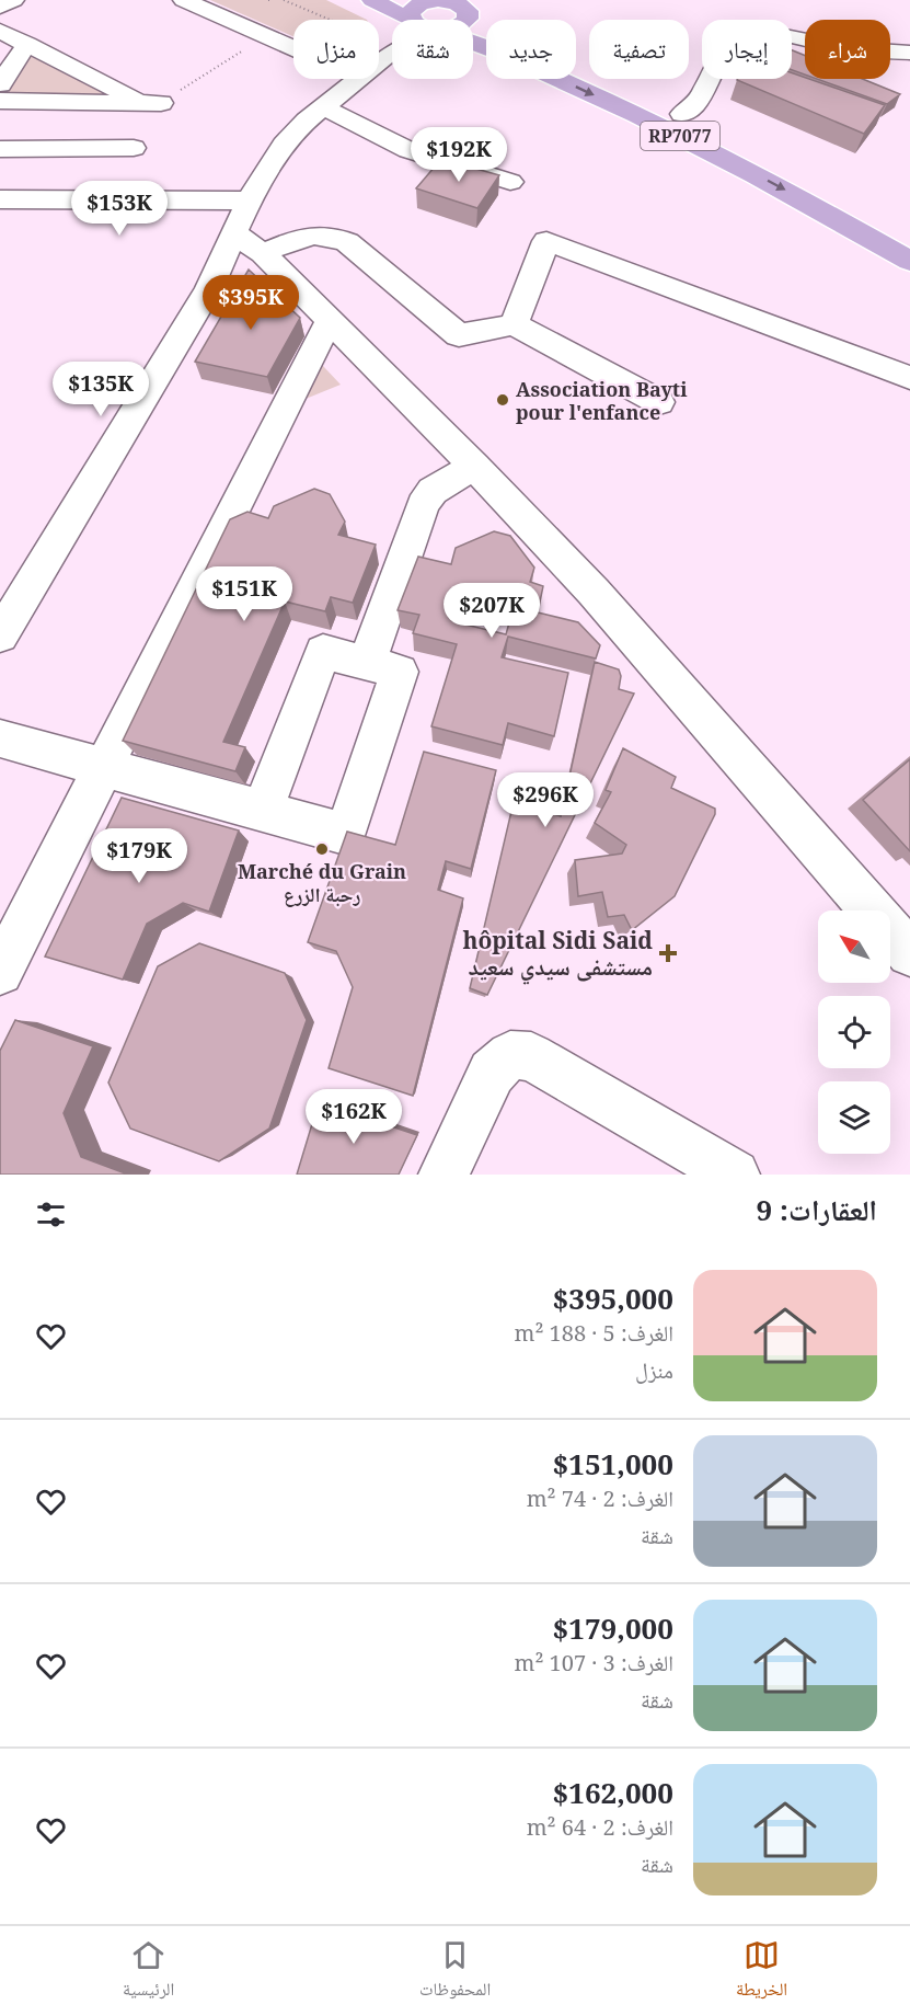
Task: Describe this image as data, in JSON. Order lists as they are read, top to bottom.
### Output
{
  "streets": {
    "main road": ["RP7077"]
  },
  "places": {
    "other": ["Association Bayti pour l'enfance", "Marché du Grain رحبة الزرع"],
    "health": ["hôpital Sidi Said مستشفى سيدي سعيد"]
  },
  "north": "top left",
  "page": {
    "chip": [
      "شراء",
      "إيجار",
      "تصفية",
      "جديد",
      "شقة",
      "منزل"
    ],
    "price": [
      "$192K",
      "$153K",
      "$395K",
      "$135K",
      "$151K",
      "$207K",
      "$296K",
      "$179K",
      "$162K"
    ],
    "heading": "العقارات: 9",
    "list": [
      {
        "name": "$395,000",
        "note": "الغرف: 5 · 188 m² · منزل"
      },
      {
        "name": "$151,000",
        "note": "الغرف: 2 · 74 m² · شقة"
      },
      {
        "name": "$179,000",
        "note": "الغرف: 3 · 107 m² · شقة"
      },
      {
        "name": "$162,000",
        "note": "الغرف: 2 · 64 m² · شقة"
      }
    ],
    "tabs": ["الخريطة", "المحفوظات", "الرئيسية"]
  }
}
